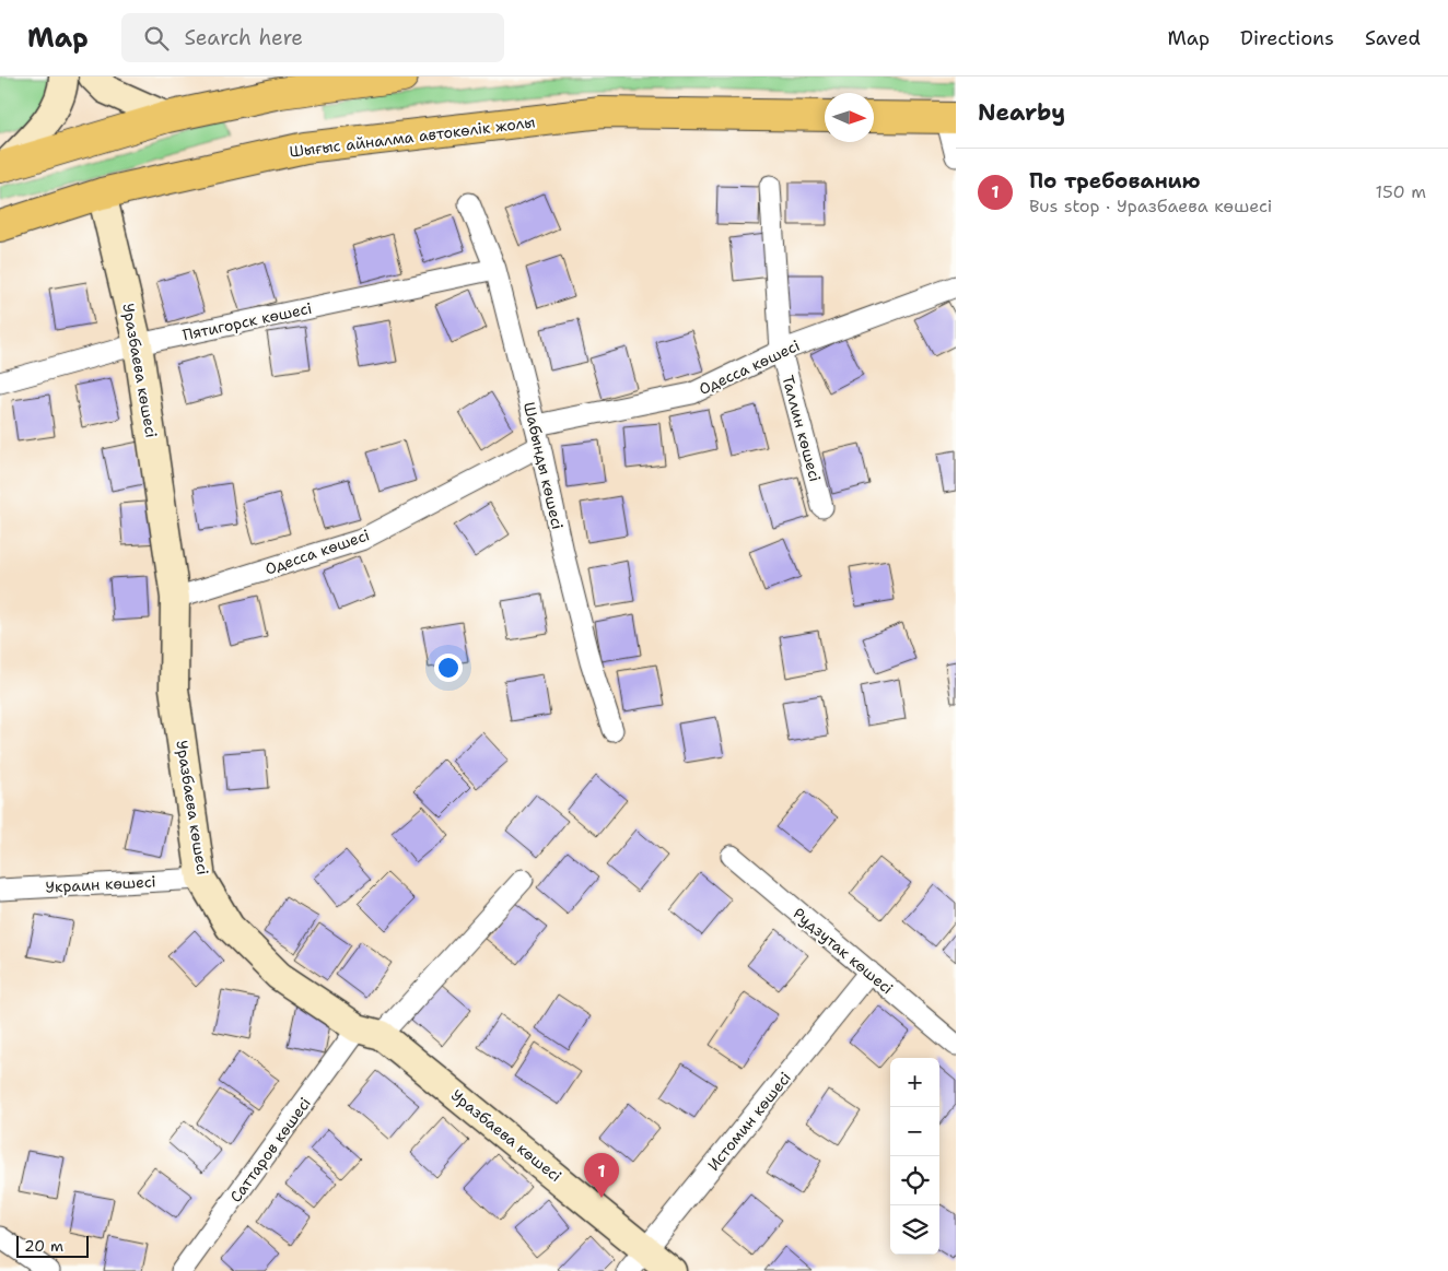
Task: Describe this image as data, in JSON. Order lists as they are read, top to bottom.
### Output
{
  "streets": {
    "main road": ["Шығыс айналма автокөлік жолы"],
    "street": [
      "Пятигорск көшесі",
      "Одесса көшесі",
      "Уразбаева көшесі",
      "Таллин көшесі",
      "Шабынды көшесі",
      "Украин көшесі",
      "Рудзутак көшесі",
      "Истомин көшесі",
      "Саттаров көшесі"
    ]
  },
  "crossings": [
    ["Шығыс айналма автокөлік жолы", "Уразбаева көшесі"],
    ["Пятигорск көшесі", "Уразбаева көшесі"],
    ["Пятигорск көшесі", "Шабынды көшесі"],
    ["Одесса көшесі", "Уразбаева көшесі"],
    ["Одесса көшесі", "Таллин көшесі"],
    ["Одесса көшесі", "Шабынды көшесі"],
    ["Уразбаева көшесі", "Украин көшесі"],
    ["Уразбаева көшесі", "Истомин көшесі"],
    ["Уразбаева көшесі", "Саттаров көшесі"],
    ["Рудзутак көшесі", "Истомин көшесі"]
  ],
  "scale_bar": "20 m",
  "north": "right",
  "page": {
    "header": "Map",
    "search": "Search here",
    "nav": ["Map", "Directions", "Saved"],
    "heading": "Nearby",
    "list": [
      {
        "mark": "1",
        "name": "По требованию",
        "note": "Bus stop · Уразбаева көшесі",
        "value": "150 m"
      }
    ],
    "map_buttons": ["+", "−"],
    "pins": "1",
    "scale": "20 m"
  }
}
